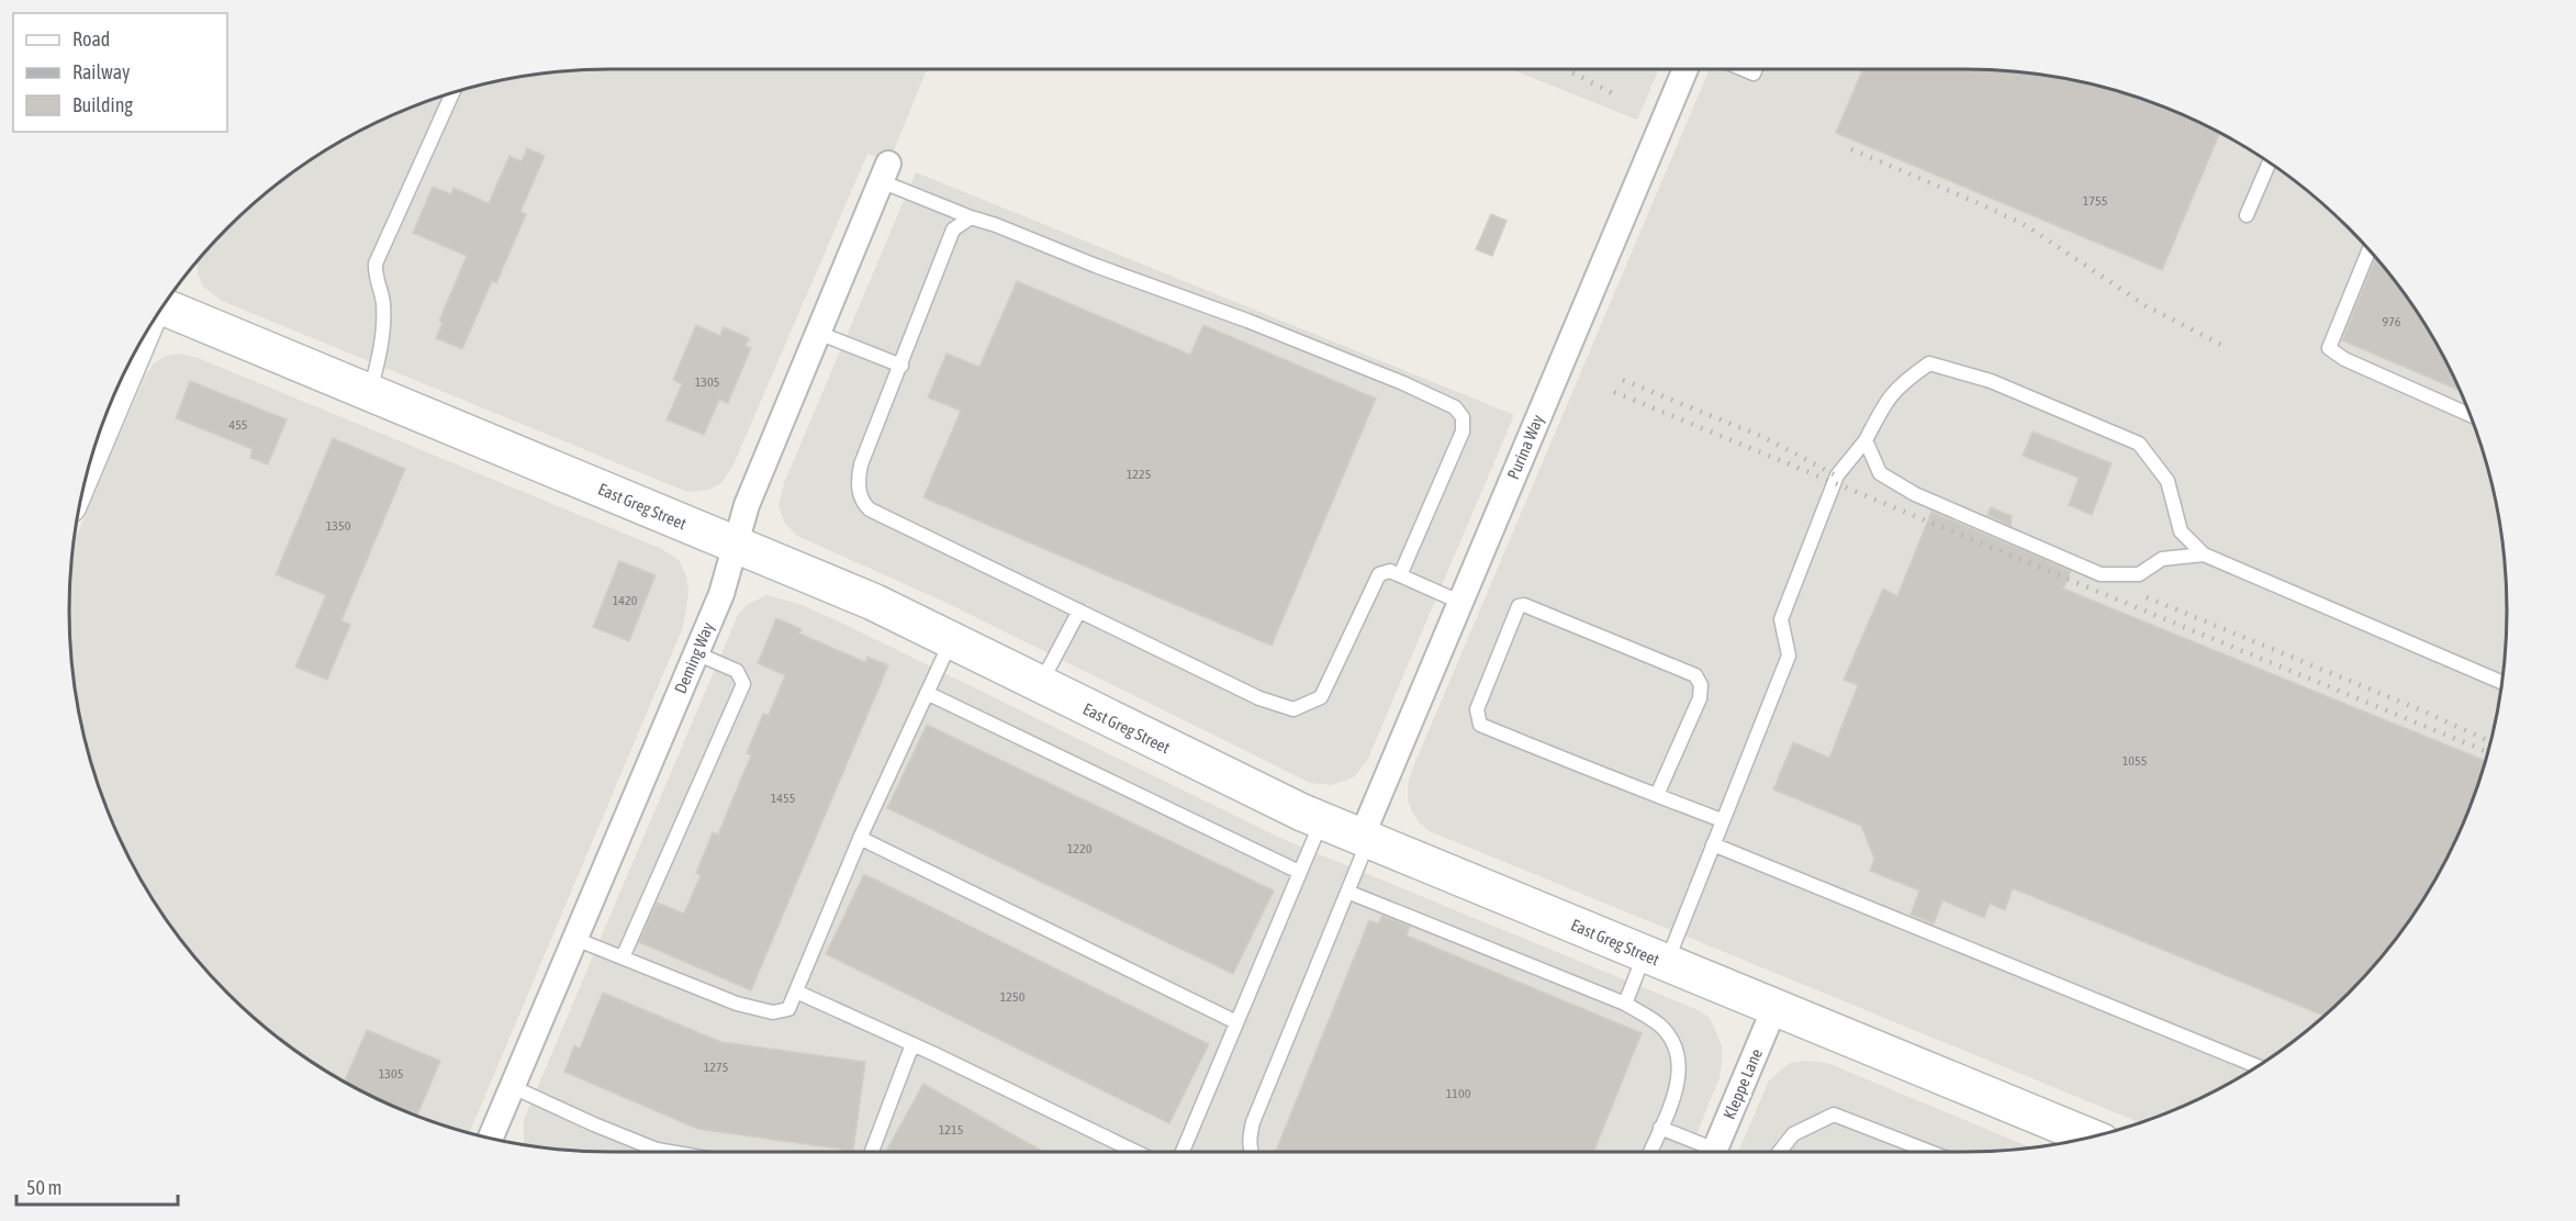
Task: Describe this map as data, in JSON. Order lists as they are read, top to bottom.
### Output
{
  "streets": {
    "main road": ["East Greg Street"],
    "street": ["Purina Way", "Deming Way", "Kleppe Lane"]
  },
  "crossings": [
    ["Purina Way", "East Greg Street"],
    ["East Greg Street", "Deming Way"],
    ["East Greg Street", "Kleppe Lane"]
  ],
  "house_numbers": [
    "1755",
    "976",
    "1305",
    "455",
    "1225",
    "1350",
    "1420",
    "1055",
    "1455",
    "1220",
    "1250",
    "1275",
    "1305",
    "1100",
    "1215"
  ],
  "legend": ["Road", "Railway", "Building"],
  "scale_bar": "50 m"
}
